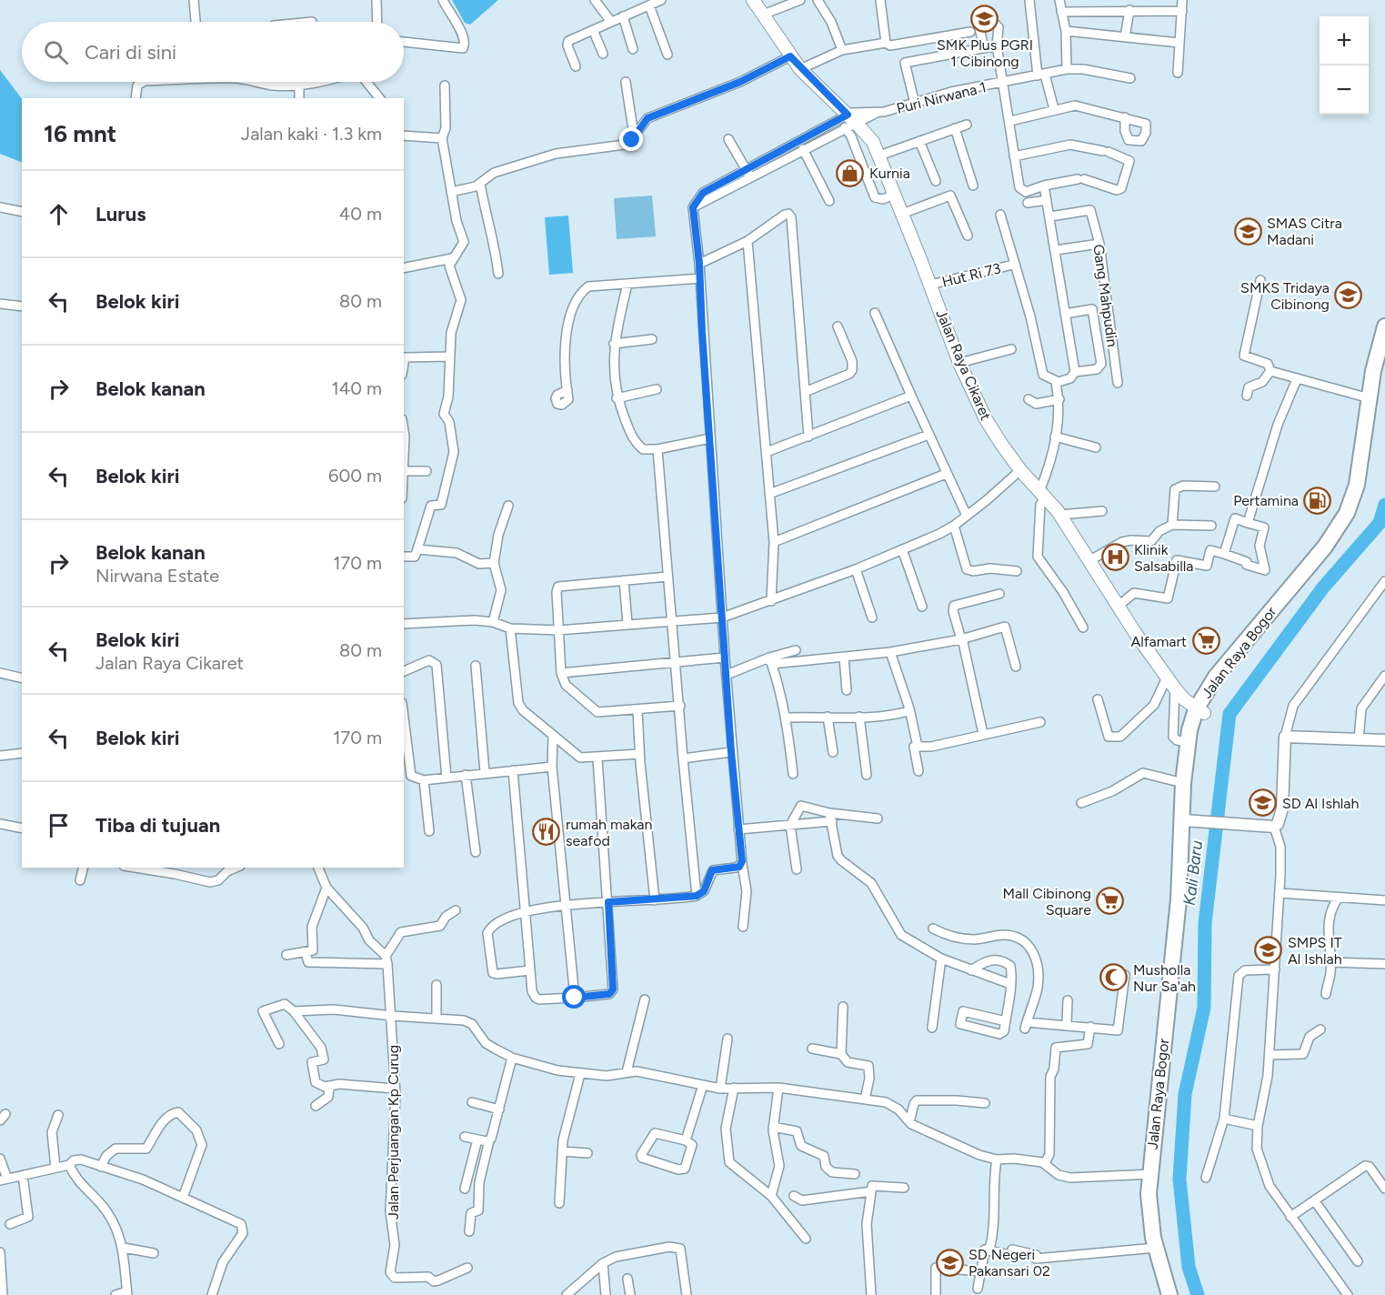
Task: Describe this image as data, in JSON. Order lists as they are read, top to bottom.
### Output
{
  "streets": {
    "highway": ["Jalan Raya Bogor"],
    "main road": ["Jalan Raya Cikaret"],
    "street": [
      "Puri Nirwana 1",
      "Hut Ri 73",
      "Gang Mahpudin",
      "Jalan Perjuangan Kp Curug"
    ]
  },
  "crossings": [
    ["Puri Nirwana 1", "Jalan Raya Cikaret"],
    ["Hut Ri 73", "Jalan Raya Cikaret"],
    ["Jalan Raya Cikaret", "Jalan Raya Bogor"]
  ],
  "water": ["Kali Baru"],
  "places": {
    "school or university": [
      "SMK Plus PGRI 1 Cibinong",
      "SMAS Citra Madani",
      "SMKS Tridaya Cibinong",
      "SD Al Ishlah",
      "SMPS IT Al Ishlah",
      "SD Negeri Pakansari 02"
    ],
    "shop": ["Kurnia"],
    "fuel station": ["Pertamina"],
    "hospital": ["Klinik Salsabilla"],
    "supermarket": ["Alfamart", "Mall Cibinong Square"],
    "restaurant": ["rumah makan seafod"],
    "mosque": ["Musholla Nur Sa'ah"]
  },
  "page": {
    "map_buttons": ["+", "−"],
    "search": "Cari di sini",
    "heading": ["16 mnt", "Jalan kaki · 1.3 km"],
    "list": [
      ["Lurus", "40 m"],
      ["Belok kiri", "80 m"],
      ["Belok kanan", "140 m"],
      ["Belok kiri", "600 m"],
      ["Belok kanan", "Nirwana Estate", "170 m"],
      ["Belok kiri", "Jalan Raya Cikaret", "80 m"],
      ["Belok kiri", "170 m"],
      "Tiba di tujuan"
    ]
  }
}
